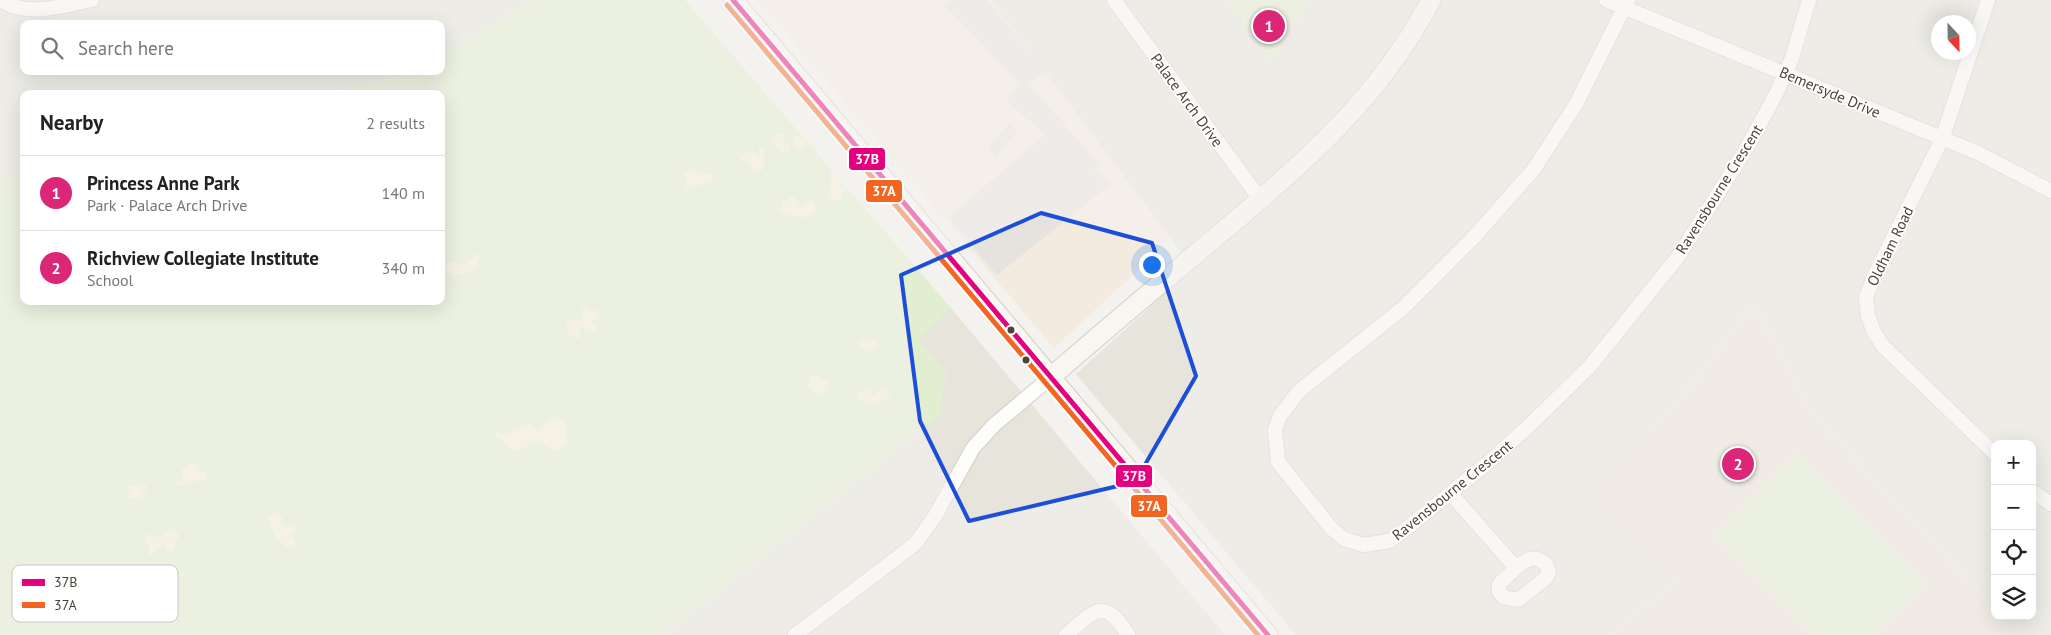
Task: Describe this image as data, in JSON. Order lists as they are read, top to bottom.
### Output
{
  "streets": {
    "street": [
      "Bemersyde Drive",
      "Palace Arch Drive",
      "Ravensbourne Crescent",
      "Oldham Road"
    ]
  },
  "crossings": [
    ["Bemersyde Drive", "Ravensbourne Crescent"],
    ["Bemersyde Drive", "Oldham Road"]
  ],
  "lines": ["transit line 37B", "transit line 37A"],
  "legend": ["37B", "37A"],
  "north": "bottom",
  "page": {
    "pins": ["1", "2"],
    "search": "Search here",
    "heading": ["Nearby", "2 results"],
    "list": [
      {
        "mark": "1",
        "name": "Princess Anne Park",
        "note": "Park · Palace Arch Drive",
        "value": "140 m"
      },
      {
        "mark": "2",
        "name": "Richview Collegiate Institute",
        "note": "School",
        "value": "340 m"
      }
    ],
    "map_buttons": ["+", "−"]
  }
}
